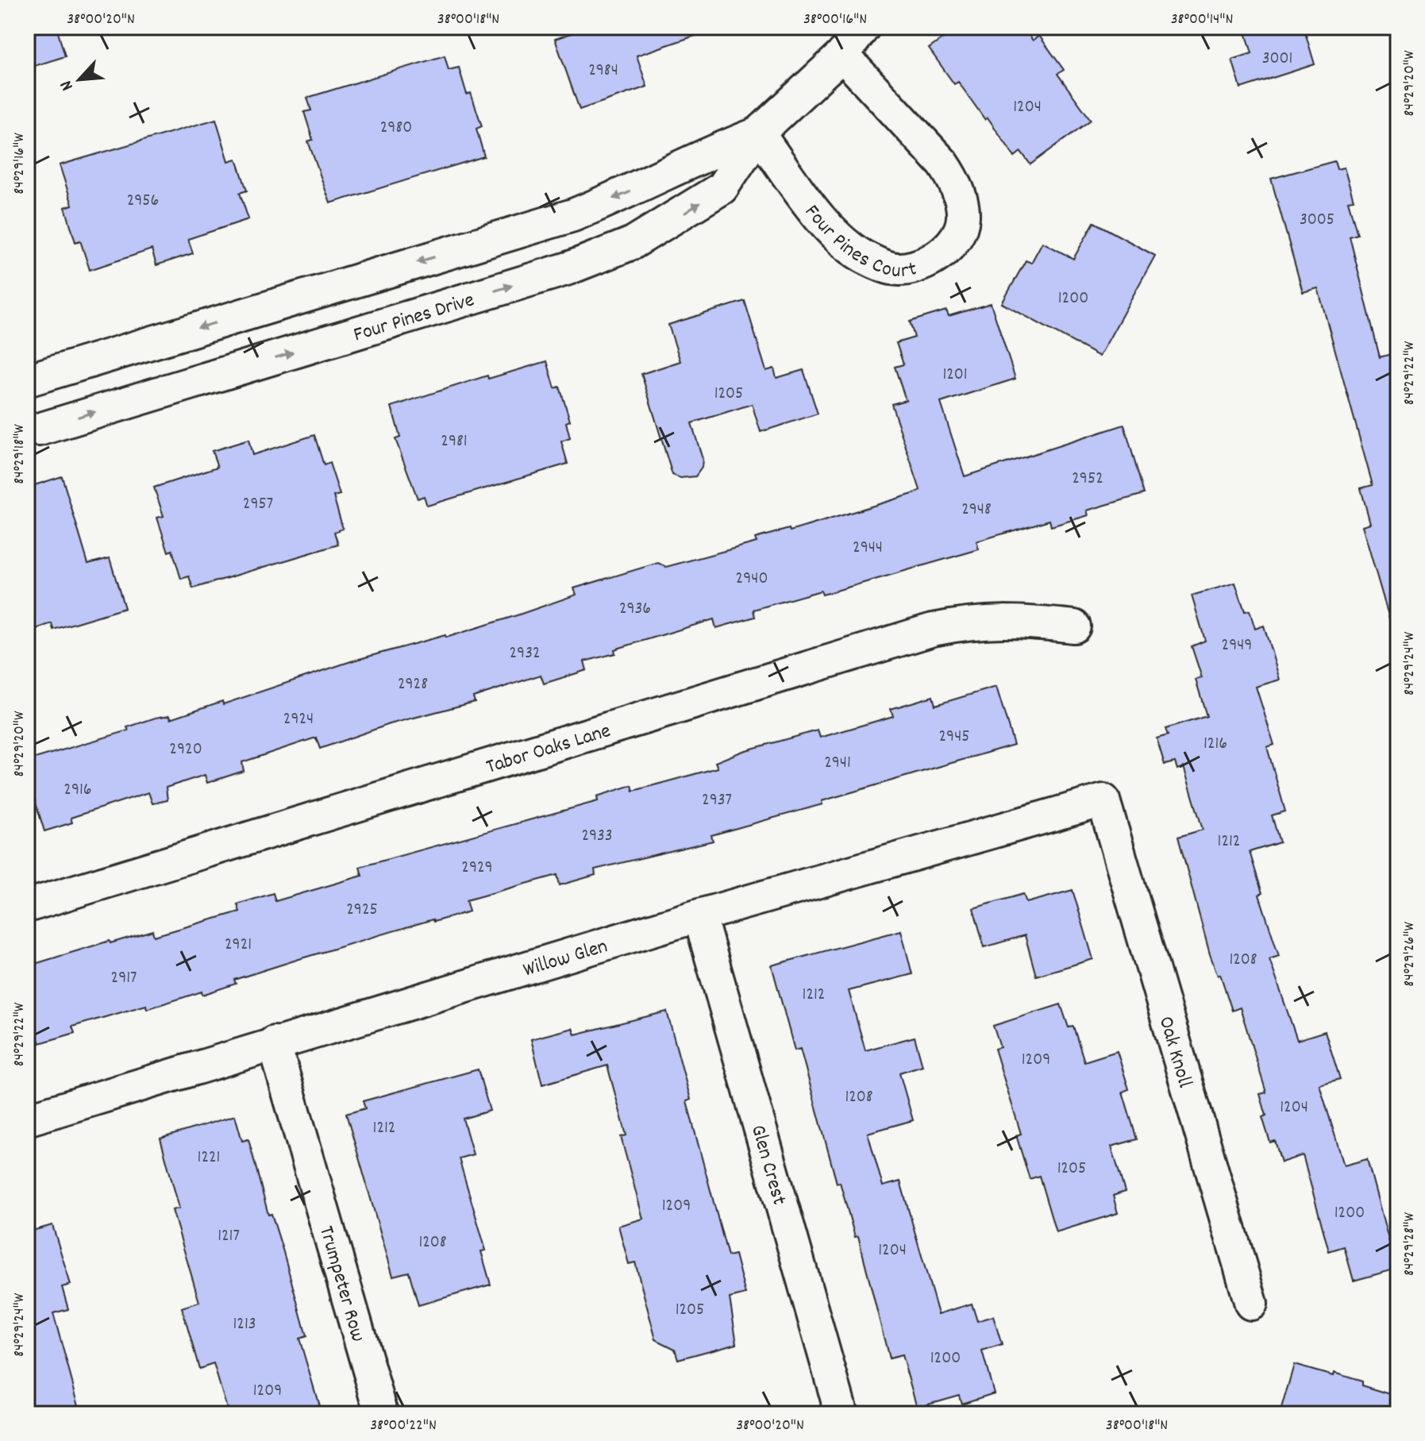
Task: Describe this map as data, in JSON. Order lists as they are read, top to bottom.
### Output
{
  "streets": {
    "street": [
      "Four Pines Court",
      "Four Pines Drive",
      "Tabor Oaks Lane",
      "Willow Glen",
      "Oak Knoll",
      "Glen Crest",
      "Trumpeter Row"
    ]
  },
  "crossings": [
    ["Four Pines Court", "Four Pines Drive"],
    ["Willow Glen", "Oak Knoll"],
    ["Willow Glen", "Glen Crest"],
    ["Willow Glen", "Trumpeter Row"]
  ],
  "house_numbers": [
    "3001",
    "2984",
    "1204",
    "2980",
    "2956",
    "3005",
    "1200",
    "1201",
    "1205",
    "2981",
    "2952",
    "2957",
    "2948",
    "2944",
    "2940",
    "2936",
    "2949",
    "2932",
    "2928",
    "2924",
    "2945",
    "1216",
    "2920",
    "2941",
    "2916",
    "2937",
    "2933",
    "1212",
    "2929",
    "2925",
    "2921",
    "1208",
    "2917",
    "1212",
    "1209",
    "1208",
    "1204",
    "1212",
    "1221",
    "1205",
    "1209",
    "1200",
    "1217",
    "1208",
    "1204",
    "1205",
    "1213",
    "1200",
    "1209"
  ],
  "north": "bottom left",
  "coordinates": [
    "38°00'20\"N",
    "38°00'18\"N",
    "38°00'16\"N",
    "38°00'14\"N",
    "84°29'20\"W",
    "84°29'16\"W",
    "84°29'22\"W",
    "84°29'18\"W",
    "84°29'24\"W",
    "84°29'26\"W",
    "84°29'28\"W",
    "38°00'22\"N"
  ]
}
